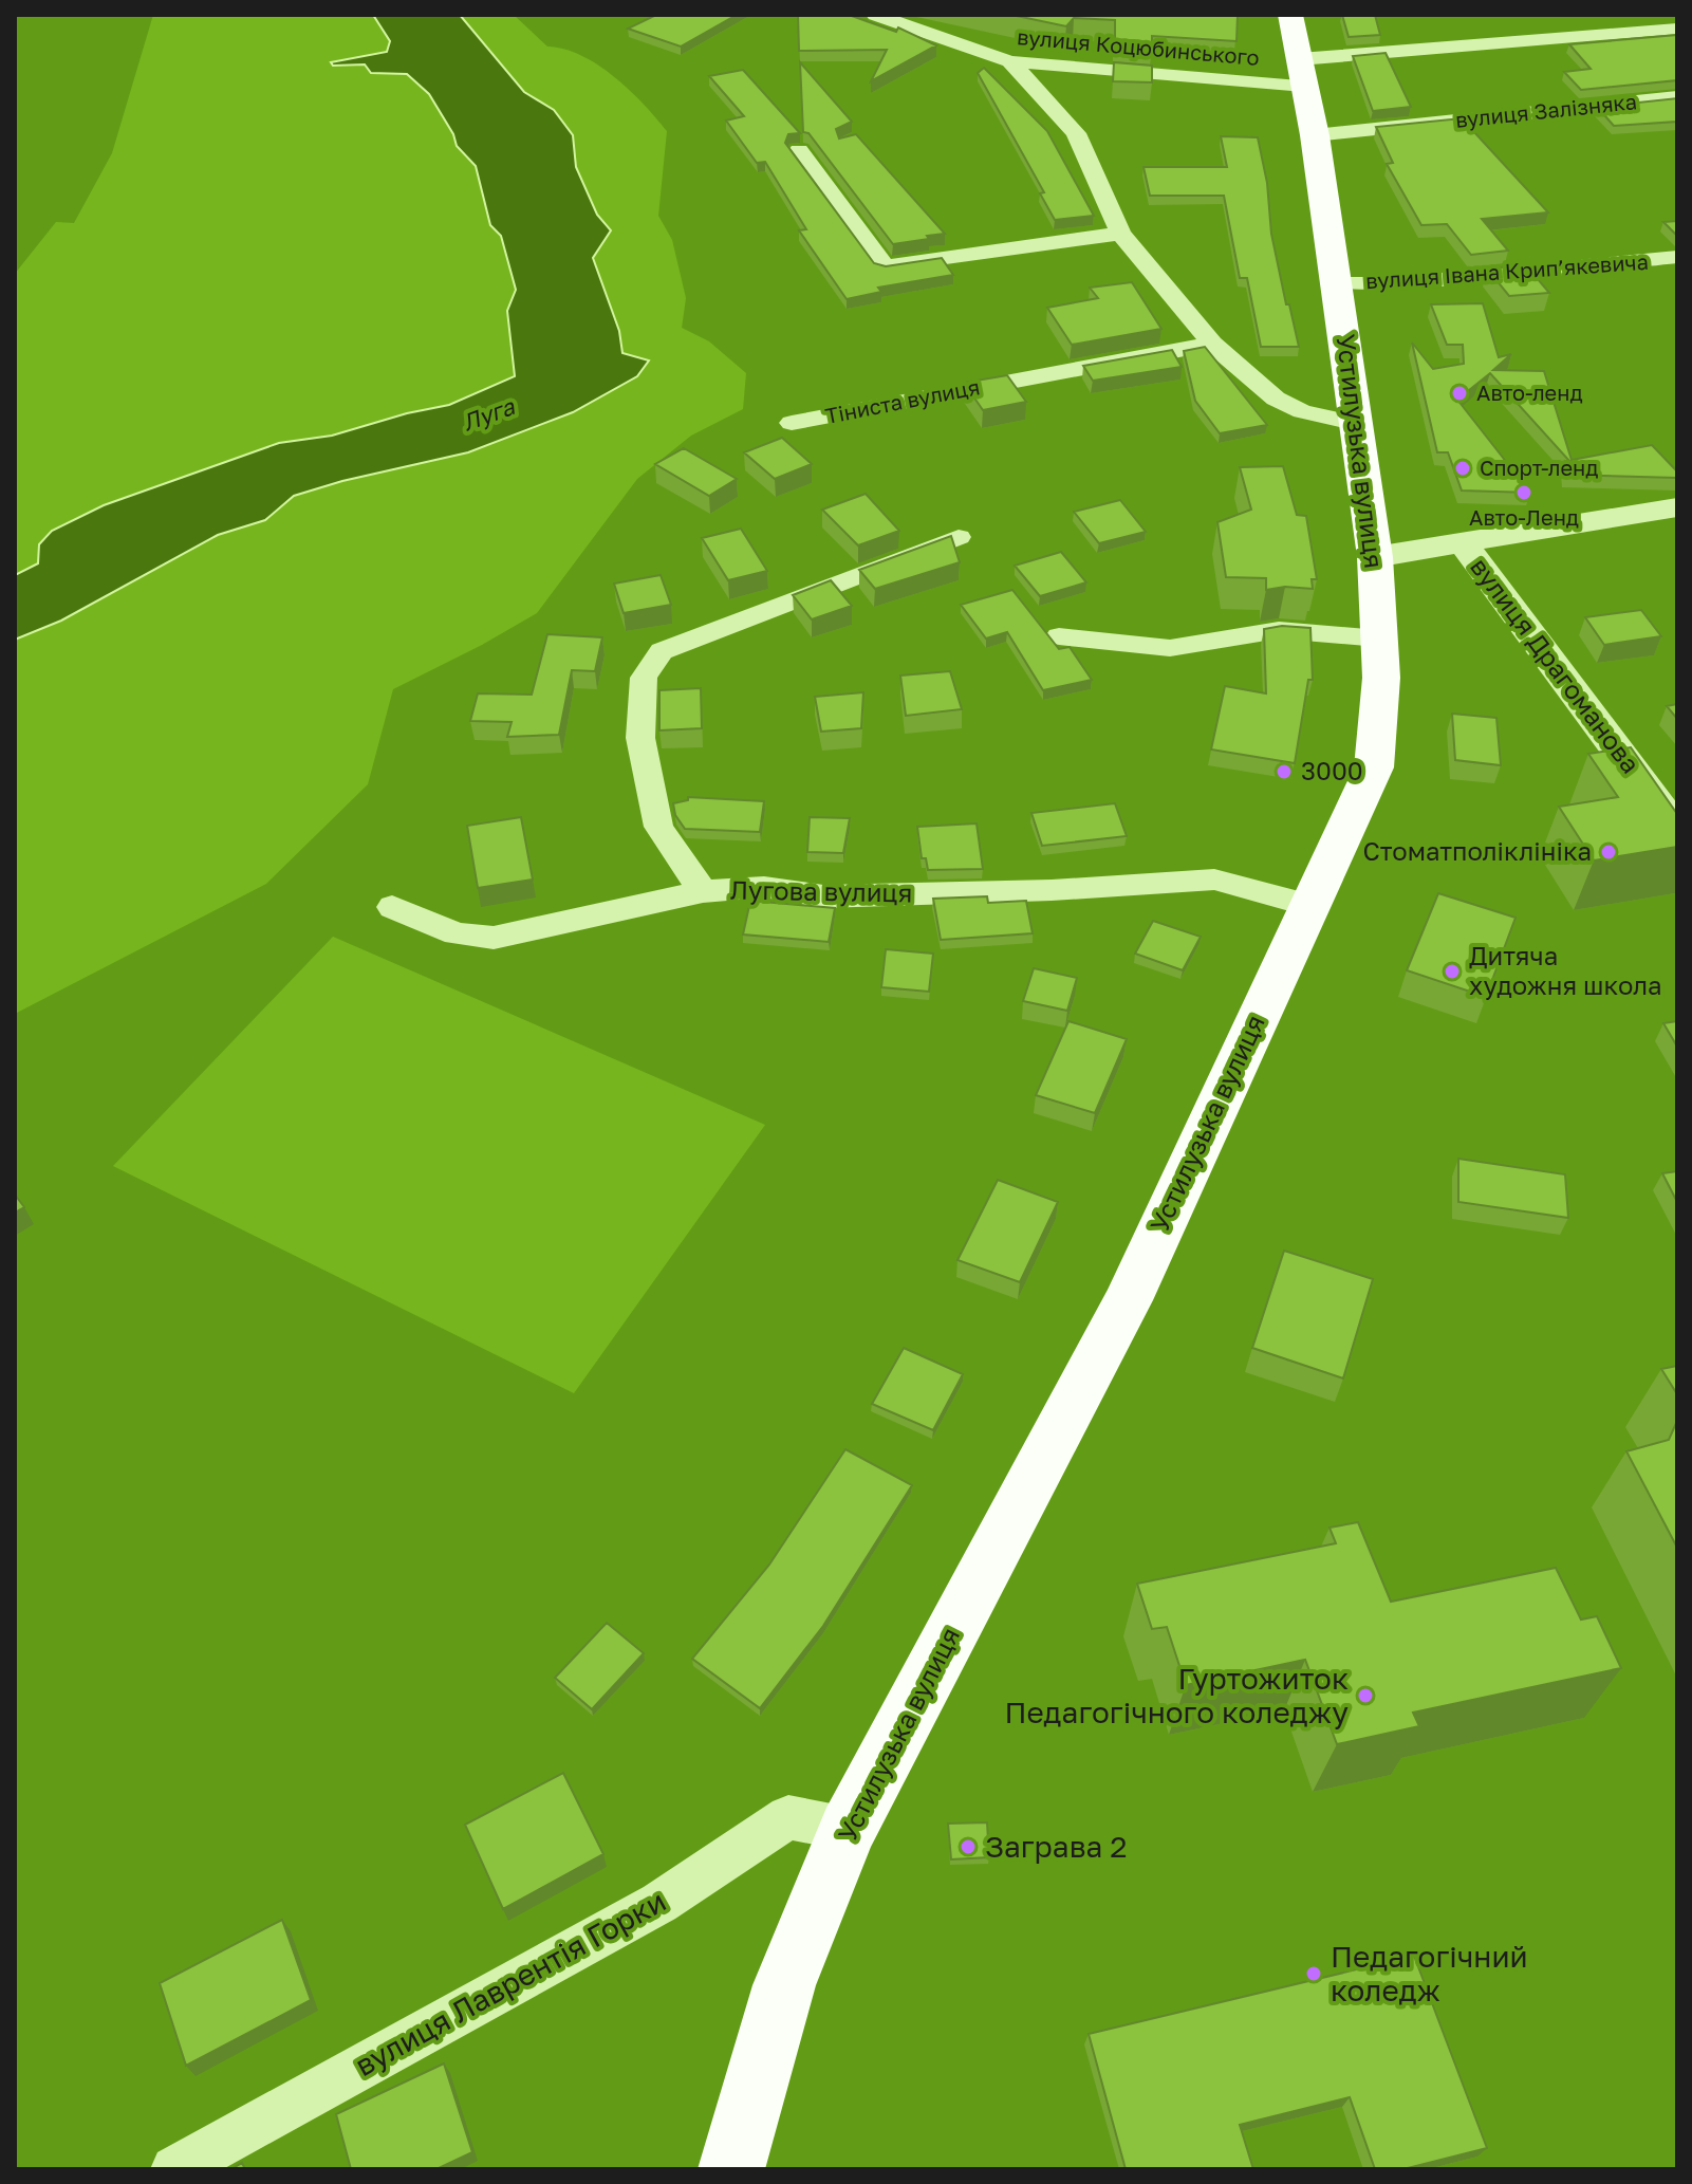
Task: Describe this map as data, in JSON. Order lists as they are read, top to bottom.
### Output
{
  "streets": {
    "main road": ["Устилузька вулиця"],
    "street": [
      "вулиця Коцюбинського",
      "вулиця Залізняка",
      "вулиця Івана Крипʼякевича",
      "Тіниста вулиця",
      "вулиця Драгоманова",
      "Лугова вулиця",
      "вулиця Лаврентія Горки"
    ]
  },
  "crossings": [
    ["вулиця Коцюбинського", "Устилузька вулиця"],
    ["вулиця Залізняка", "Устилузька вулиця"],
    ["вулиця Івана Крипʼякевича", "Устилузька вулиця"],
    ["Устилузька вулиця", "Лугова вулиця"],
    ["Устилузька вулиця", "вулиця Лаврентія Горки"]
  ],
  "water": ["Луга"],
  "places": [
    "Авто-ленд",
    "Спорт-ленд",
    "Авто-Ленд",
    "3000",
    "Стоматполіклініка",
    "Дитяча художня школа",
    "Гуртожиток Педагогічного коледжу",
    "Заграва 2",
    "Педагогічний коледж"
  ]
}
